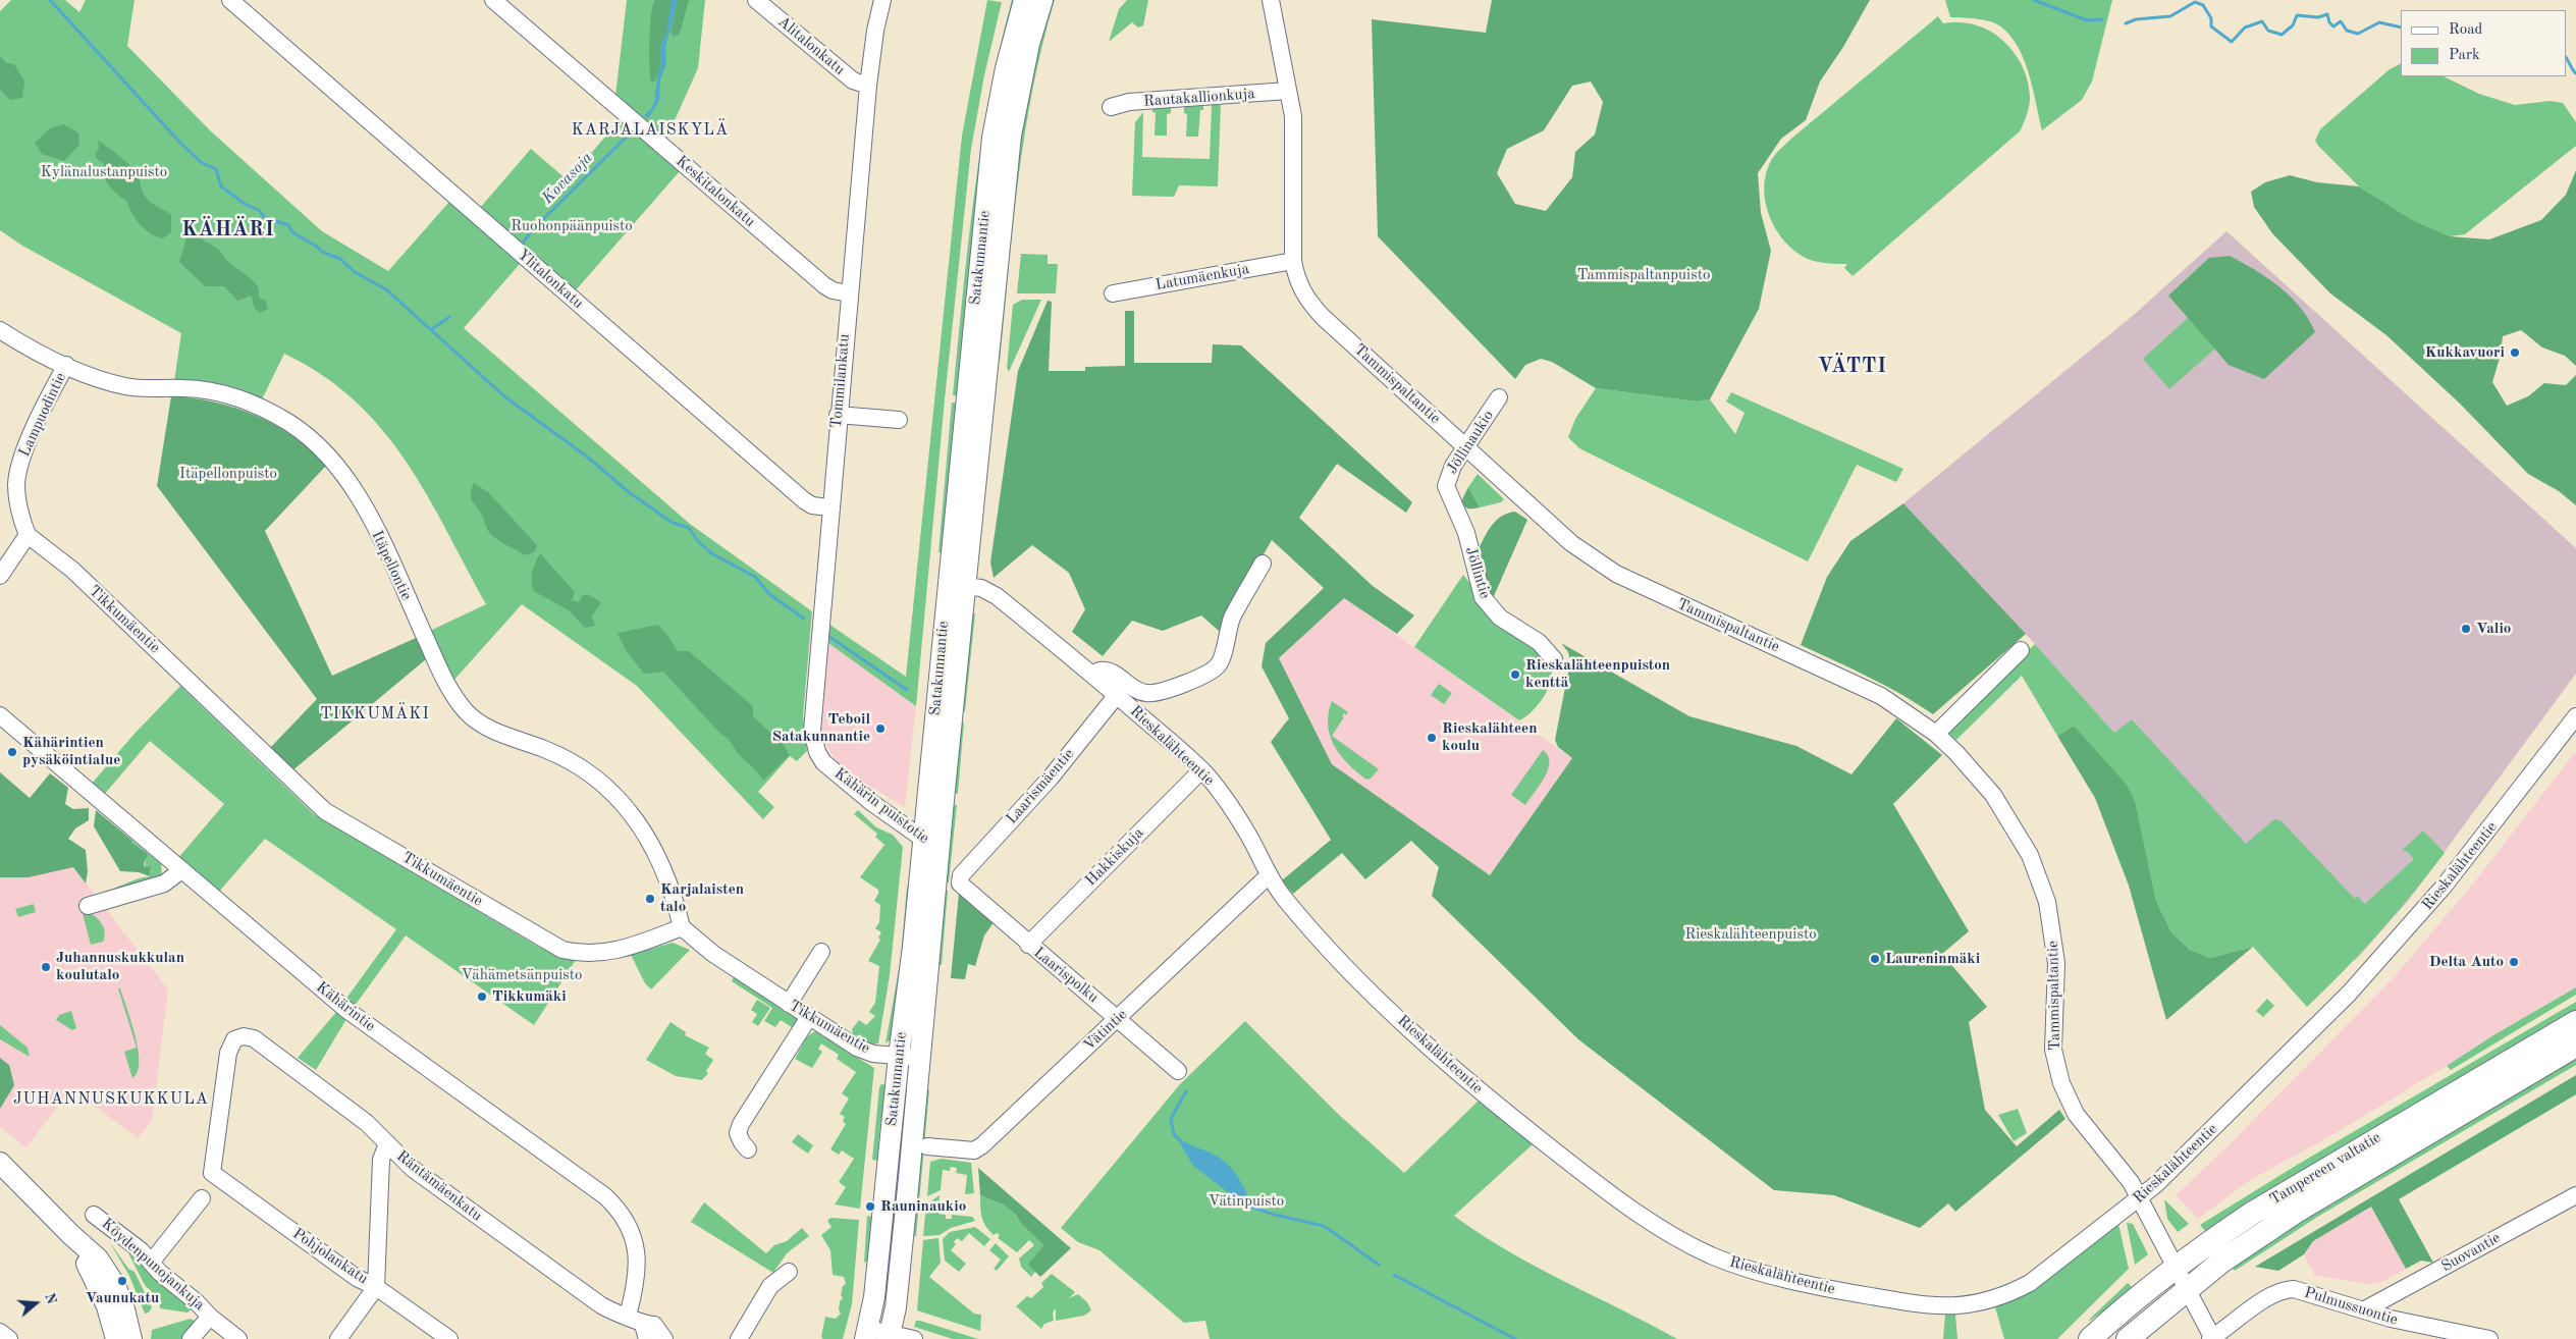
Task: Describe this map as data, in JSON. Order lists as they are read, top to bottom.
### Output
{
  "streets": {
    "highway": ["Tampereen valtatie"],
    "main road": ["Satakunnantie"],
    "street": [
      "Alitalonkatu",
      "Rautakallionkuja",
      "Keskitalonkatu",
      "Latumäenkuja",
      "Ylitalonkatu",
      "Tommilankatu",
      "Tammispaltantie",
      "Lampuodintie",
      "Jöllinaukio",
      "Itäpellontie",
      "Jöllintie",
      "Tikkumäentie",
      "Rieskalähteentie",
      "Laarismäentie",
      "Kähärin puistotie",
      "Hakkiskuja",
      "Laarispolku",
      "Kähärintie",
      "Vätintie",
      "Räntämäenkatu",
      "Suovantie",
      "Pohjolankatu",
      "Köydenpunojankuja",
      "Pulmussuontie"
    ]
  },
  "crossings": [
    ["Alitalonkatu", "Tommilankatu"],
    ["Rautakallionkuja", "Tammispaltantie"],
    ["Keskitalonkatu", "Tommilankatu"],
    ["Satakunnantie", "Tikkumäentie"],
    ["Satakunnantie", "Rieskalähteentie"],
    ["Satakunnantie", "Kähärin puistotie"],
    ["Latumäenkuja", "Tammispaltantie"],
    ["Ylitalonkatu", "Tommilankatu"],
    ["Tommilankatu", "Kähärin puistotie"],
    ["Tammispaltantie", "Jöllinaukio"],
    ["Tammispaltantie", "Rieskalähteentie"],
    ["Tammispaltantie", "Tampereen valtatie"],
    ["Tammispaltantie", "Pulmussuontie"],
    ["Lampuodintie", "Itäpellontie"],
    ["Lampuodintie", "Tikkumäentie"],
    ["Jöllinaukio", "Jöllintie"],
    ["Itäpellontie", "Tikkumäentie"],
    ["Rieskalähteentie", "Laarismäentie"],
    ["Rieskalähteentie", "Hakkiskuja"],
    ["Rieskalähteentie", "Vätintie"],
    ["Laarismäentie", "Laarispolku"],
    ["Hakkiskuja", "Laarispolku"],
    ["Laarispolku", "Vätintie"],
    ["Kähärintie", "Räntämäenkatu"],
    ["Tampereen valtatie", "Pulmussuontie"],
    ["Räntämäenkatu", "Pohjolankatu"],
    ["Suovantie", "Pulmussuontie"]
  ],
  "districts": [
    "KARJALAISKYLÄ",
    "KÄHÄRI",
    "VÄTTI",
    "TIKKUMÄKI",
    "JUHANNUSKUKKULA"
  ],
  "water": ["Kovasoja"],
  "parks": [
    "Kylänalustanpuisto",
    "Ruohonpäänpuisto",
    "Tammispaltanpuisto",
    "Itäpellonpuisto",
    "Rieskalähteenpuisto",
    "Vähämetsänpuisto",
    "Vätinpuisto"
  ],
  "places": [
    "Kukkavuori",
    "Valio",
    "Rieskalähteenpuiston kenttä",
    "Teboil Satakunnantie",
    "Rieskalähteen koulu",
    "Kähärintien pysäköintialue",
    "Karjalaisten talo",
    "Laureninmäki",
    "Delta Auto",
    "Juhannuskukkulan koulutalo",
    "Tikkumäki",
    "Rauninaukio",
    "Vaunukatu"
  ],
  "legend": ["Road", "Park"],
  "north": "right"
}
